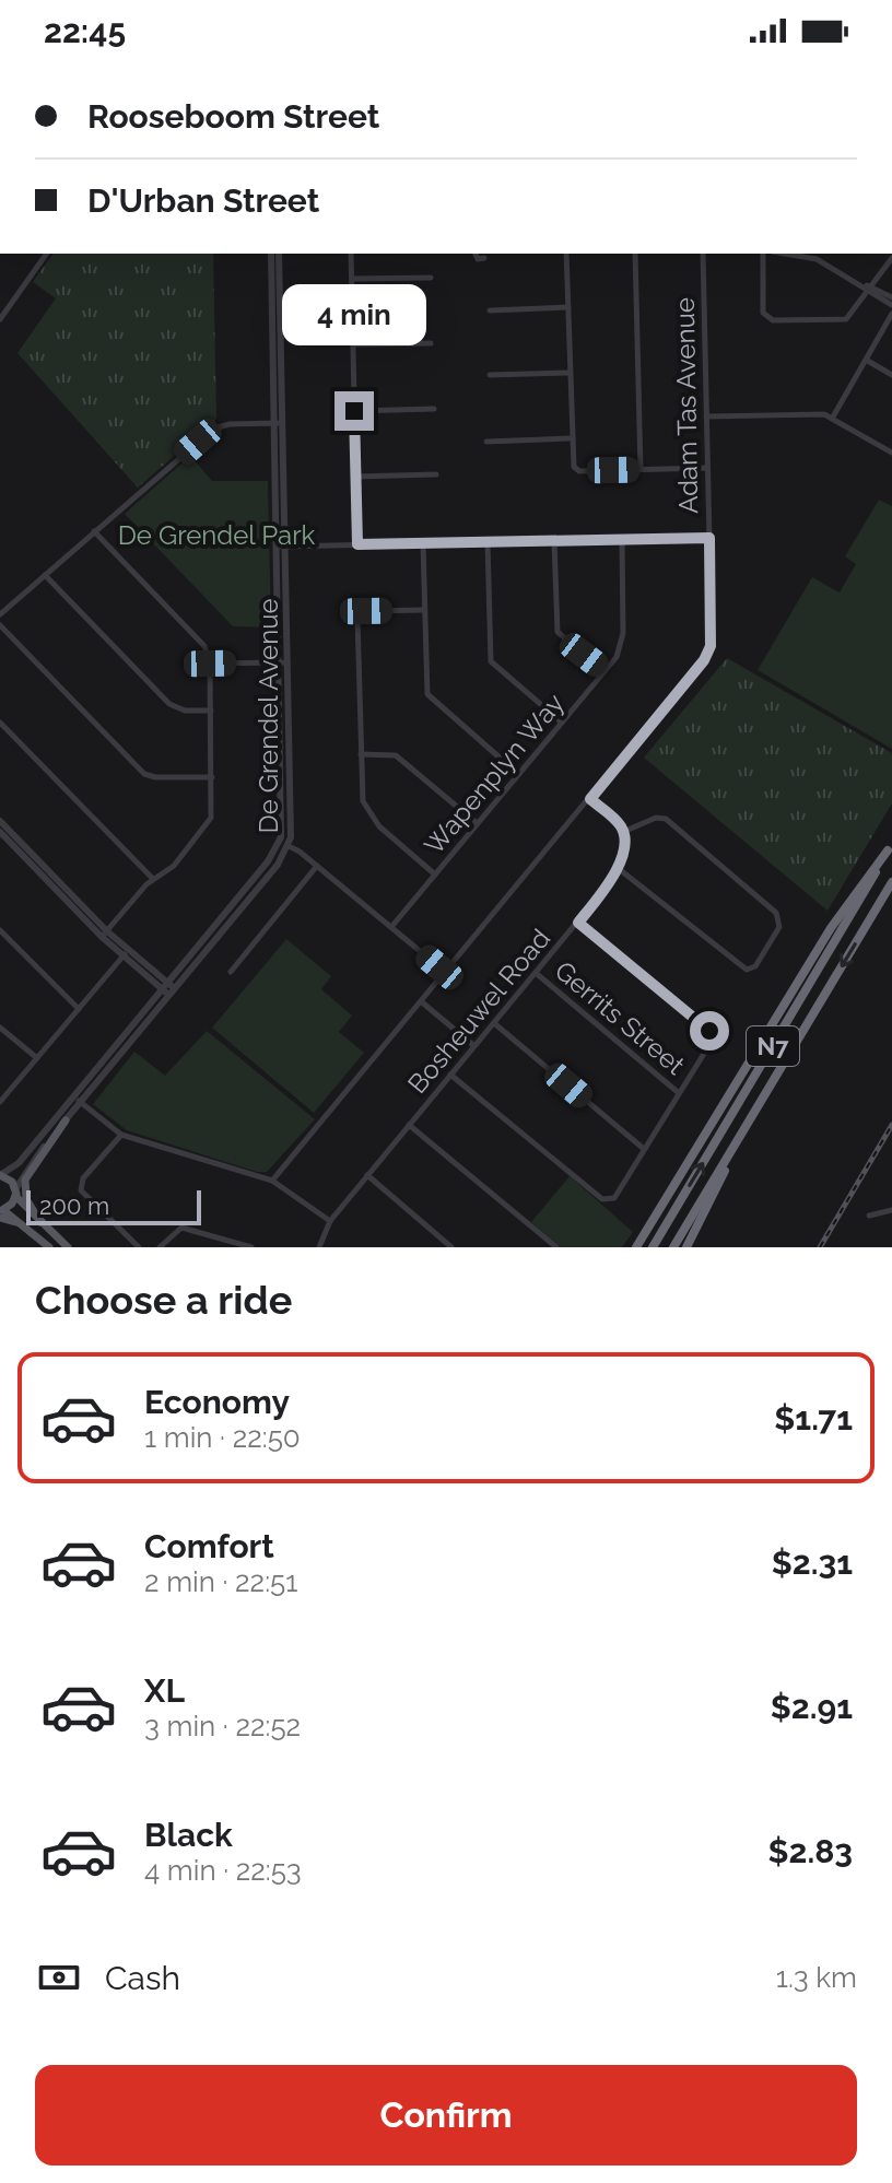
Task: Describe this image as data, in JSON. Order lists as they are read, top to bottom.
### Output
{
  "streets": {
    "highway": ["N7"],
    "street": [
      "Adam Tas Avenue",
      "De Grendel Avenue",
      "Wapenplyn Way",
      "Bosheuwel Road",
      "Gerrits Street"
    ]
  },
  "crossings": [
    ["Bosheuwel Road", "Gerrits Street"]
  ],
  "parks": ["De Grendel Park"],
  "scale_bar": "200 m",
  "page": {
    "status": "22:45",
    "banner": ["Rooseboom Street", "D'Urban Street"],
    "bubble": "4 min",
    "scale": "200 m",
    "heading": "Choose a ride",
    "list": [
      {
        "name": "Economy",
        "note": "1 min · 22:50",
        "value": "$1.71"
      },
      {
        "name": "Comfort",
        "note": "2 min · 22:51",
        "value": "$2.31"
      },
      {
        "name": "XL",
        "note": "3 min · 22:52",
        "value": "$2.91"
      },
      {
        "name": "Black",
        "note": "4 min · 22:53",
        "value": "$2.83"
      }
    ],
    "pay": ["Cash", "1.3 km"],
    "buttons": "Confirm"
  }
}
